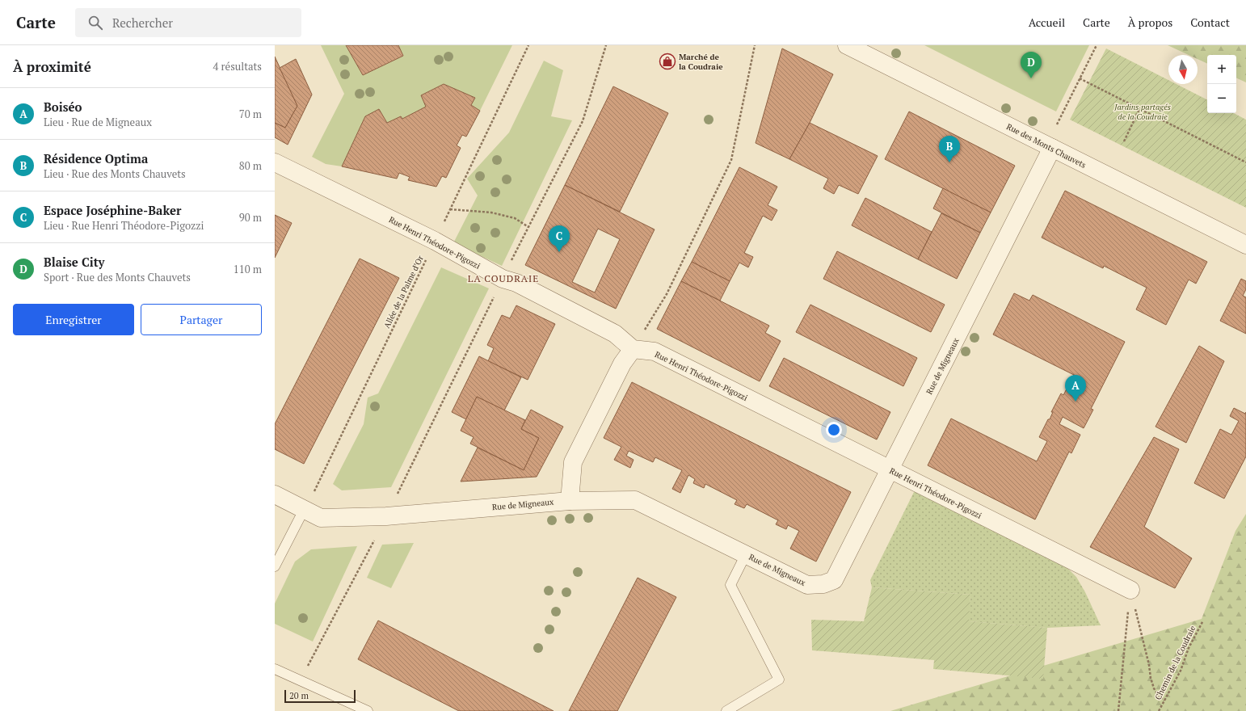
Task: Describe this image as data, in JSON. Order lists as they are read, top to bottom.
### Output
{
  "streets": {
    "street": ["Rue des Monts Chauvets", "Rue Henri Théodore-Pigozzi", "Rue de Migneaux"],
    "path": ["Allée de la Palme d’Or", "Chemin de la Coudraie"]
  },
  "crossings": [
    ["Rue des Monts Chauvets", "Rue de Migneaux"],
    ["Rue Henri Théodore-Pigozzi", "Allée de la Palme d’Or"],
    ["Rue Henri Théodore-Pigozzi", "Rue de Migneaux"]
  ],
  "districts": ["LA COUDRAIE"],
  "parks": ["Jardins partagés de la Coudraie"],
  "places": {
    "shop": ["Marché de la Coudraie"]
  },
  "scale_bar": "20 m",
  "north": "bottom",
  "page": {
    "header": "Carte",
    "search": "Rechercher",
    "nav": [
      "Accueil",
      "Carte",
      "À propos",
      "Contact"
    ],
    "heading": ["À proximité", "4 résultats"],
    "pins": [
      "D",
      "B",
      "C",
      "A"
    ],
    "map_buttons": ["+", "−"],
    "list": [
      {
        "mark": "A",
        "name": "Boiséo",
        "note": "Lieu · Rue de Migneaux",
        "value": "70 m"
      },
      {
        "mark": "B",
        "name": "Résidence Optima",
        "note": "Lieu · Rue des Monts Chauvets",
        "value": "80 m"
      },
      {
        "mark": "C",
        "name": "Espace Joséphine-Baker",
        "note": "Lieu · Rue Henri Théodore-Pigozzi",
        "value": "90 m"
      },
      {
        "mark": "D",
        "name": "Blaise City",
        "note": "Sport · Rue des Monts Chauvets",
        "value": "110 m"
      }
    ],
    "buttons": ["Enregistrer", "Partager"],
    "scale": "20 m"
  }
}
